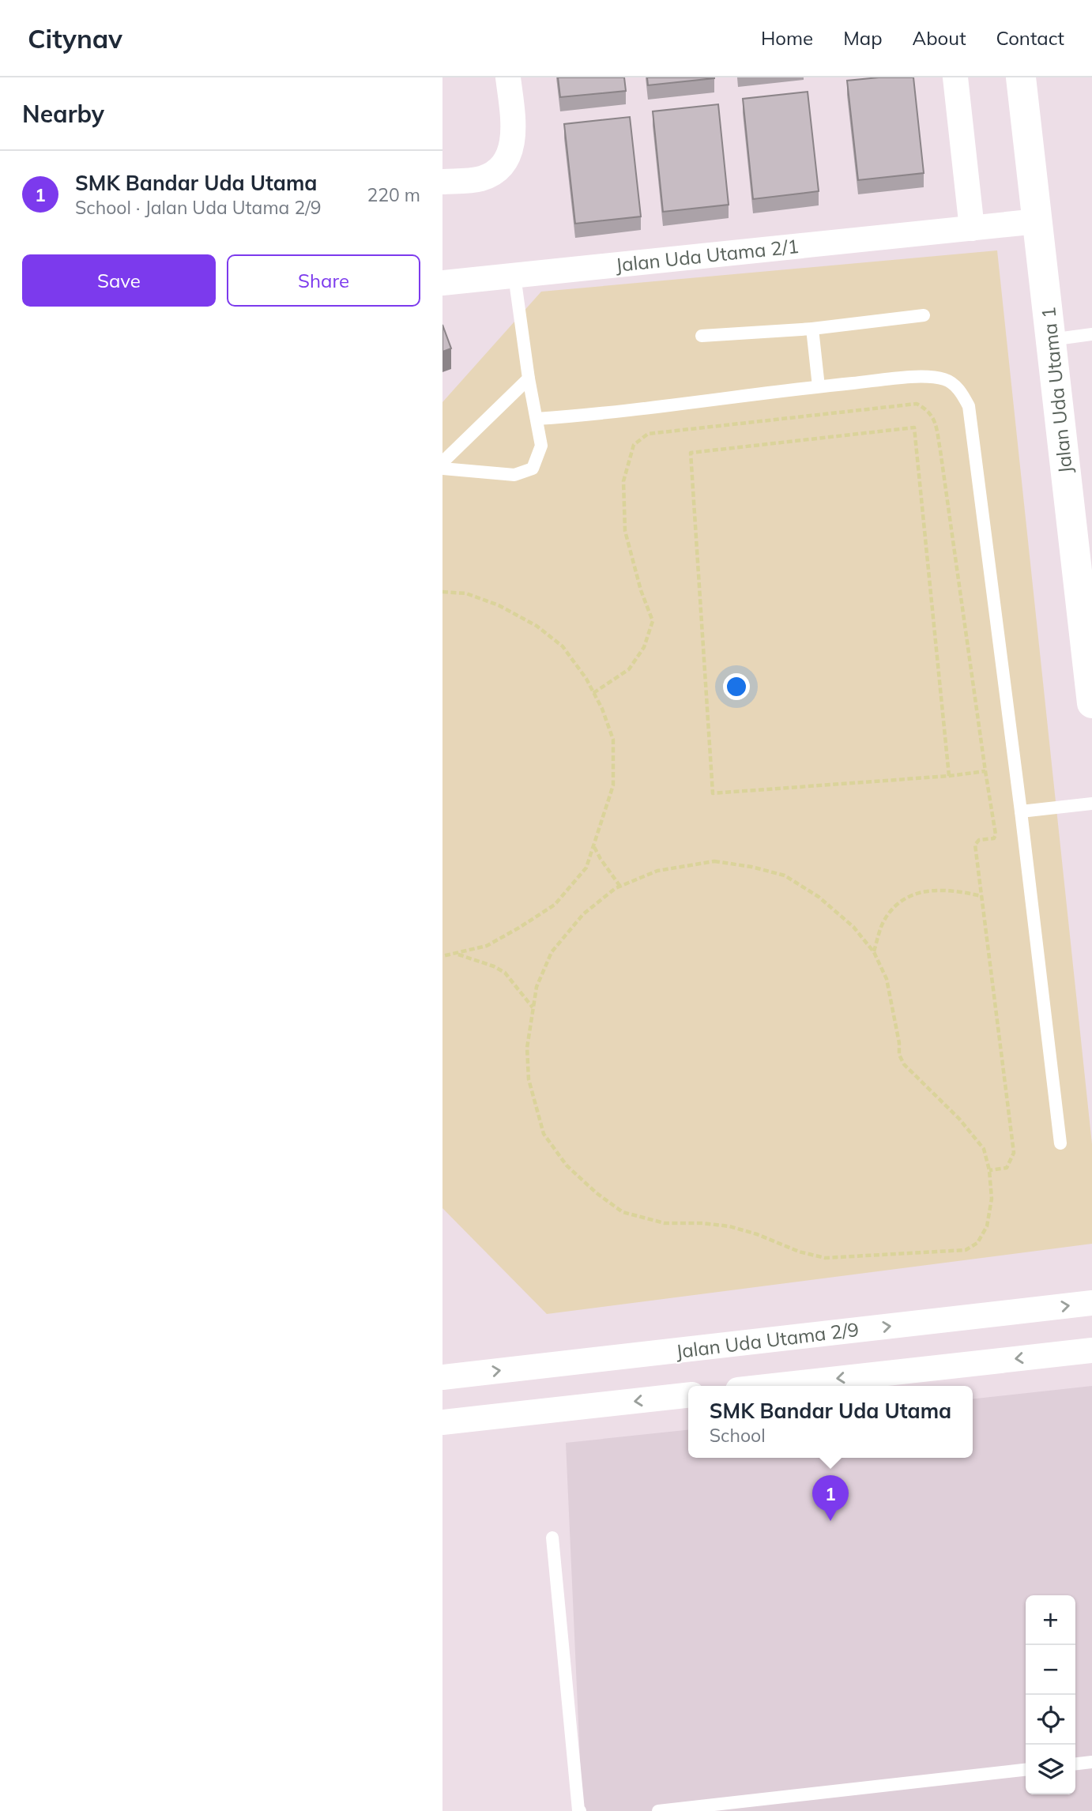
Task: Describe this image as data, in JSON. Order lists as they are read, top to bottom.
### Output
{
  "streets": {
    "street": ["Jalan Uda Utama 2/1", "Jalan Uda Utama 1", "Jalan Uda Utama 2/9"]
  },
  "crossings": [
    ["Jalan Uda Utama 2/1", "Jalan Uda Utama 1"]
  ],
  "page": {
    "header": "Citynav",
    "nav": [
      "Home",
      "Map",
      "About",
      "Contact"
    ],
    "heading": "Nearby",
    "list": [
      {
        "mark": "1",
        "name": "SMK Bandar Uda Utama",
        "note": "School · Jalan Uda Utama 2/9",
        "value": "220 m"
      }
    ],
    "buttons": ["Save", "Share"],
    "popup": ["SMK Bandar Uda Utama", "School"],
    "pins": "1",
    "map_buttons": ["+", "−"]
  }
}
